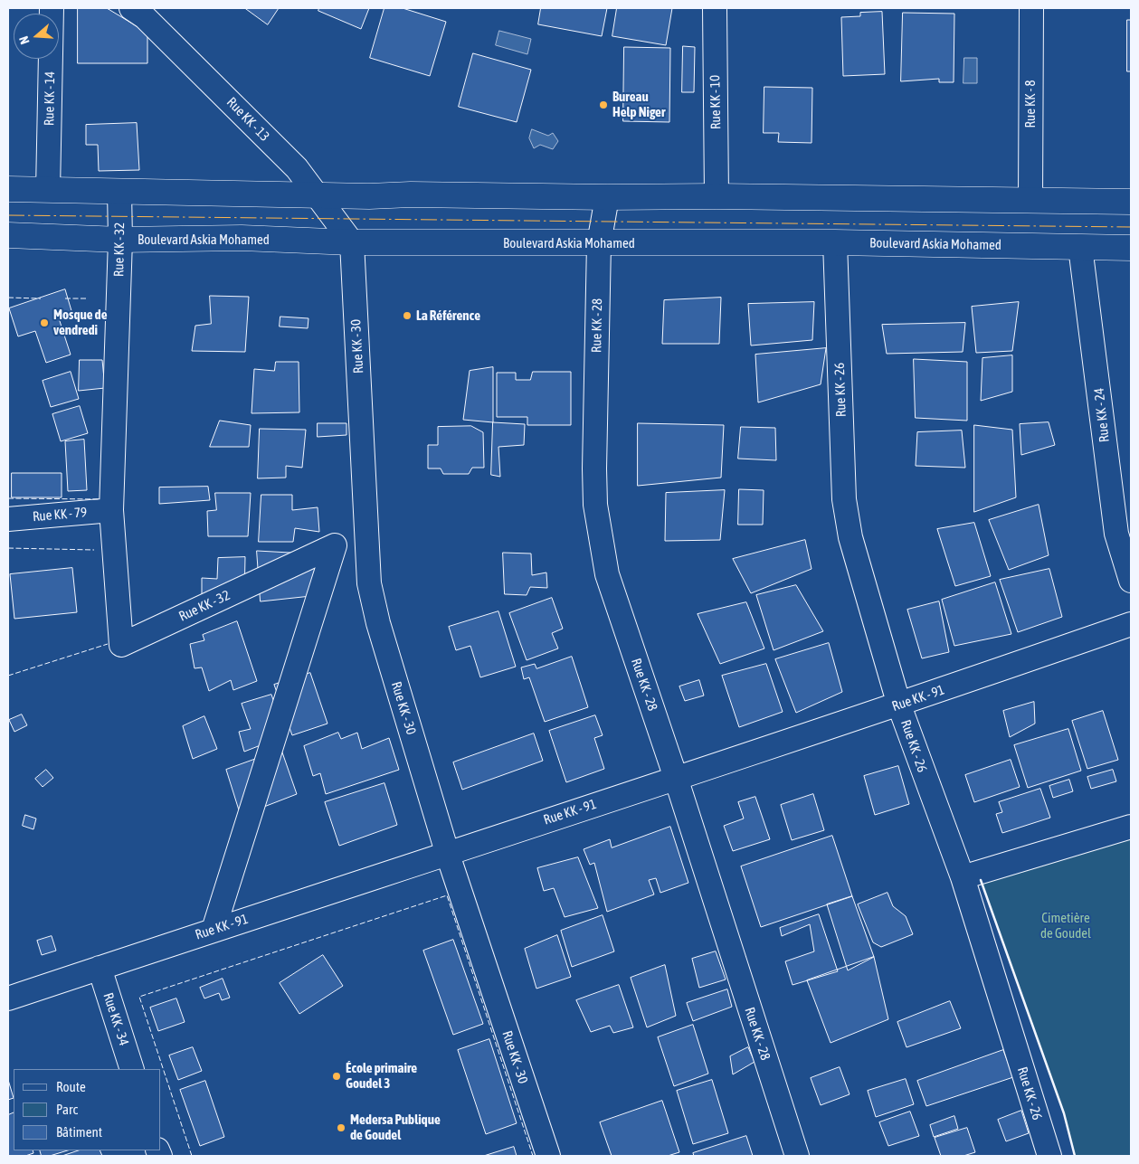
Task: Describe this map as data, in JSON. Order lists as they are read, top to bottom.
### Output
{
  "streets": {
    "main road": ["Boulevard Askia Mohamed"],
    "street": [
      "Rue KK - 14",
      "Rue KK - 10",
      "Rue KK - 8",
      "Rue KK - 13",
      "Rue KK - 32",
      "Rue KK - 28",
      "Rue KK - 30",
      "Rue KK - 26",
      "Rue KK - 24",
      "Rue KK - 79",
      "Rue KK - 91",
      "Rue KK - 34"
    ]
  },
  "crossings": [
    ["Rue KK - 13", "Boulevard Askia Mohamed"],
    ["Rue KK - 13", "Rue KK - 30"],
    ["Boulevard Askia Mohamed", "Rue KK - 32"],
    ["Boulevard Askia Mohamed", "Rue KK - 28"],
    ["Boulevard Askia Mohamed", "Rue KK - 30"],
    ["Boulevard Askia Mohamed", "Rue KK - 26"],
    ["Boulevard Askia Mohamed", "Rue KK - 24"],
    ["Rue KK - 32", "Rue KK - 79"],
    ["Rue KK - 32", "Rue KK - 91"],
    ["Rue KK - 28", "Rue KK - 91"],
    ["Rue KK - 30", "Rue KK - 91"],
    ["Rue KK - 26", "Rue KK - 91"],
    ["Rue KK - 91", "Rue KK - 34"]
  ],
  "parks": ["Cimetière de Goudel"],
  "places": [
    "Bureau Help Niger",
    "La Référence",
    "Mosque de vendredi",
    "École primaire Goudel 3",
    "Medersa Publique de Goudel"
  ],
  "legend": ["Route", "Parc", "Bâtiment"],
  "north": "left"
}
